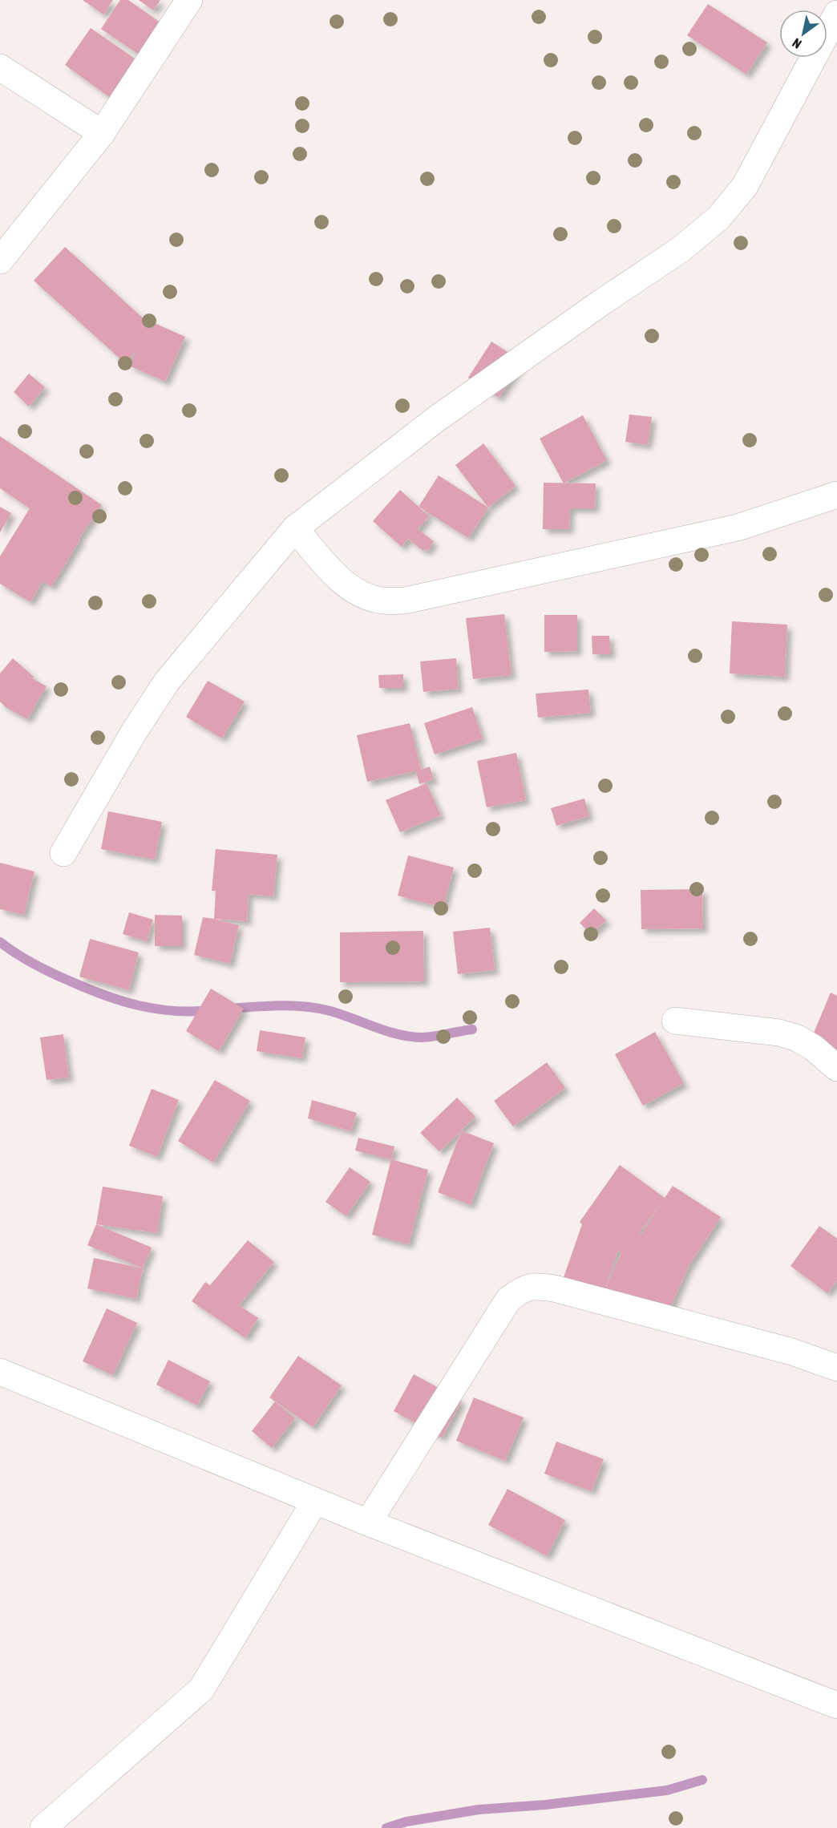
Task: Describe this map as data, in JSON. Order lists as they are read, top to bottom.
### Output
{
  "north": "bottom left"
}
